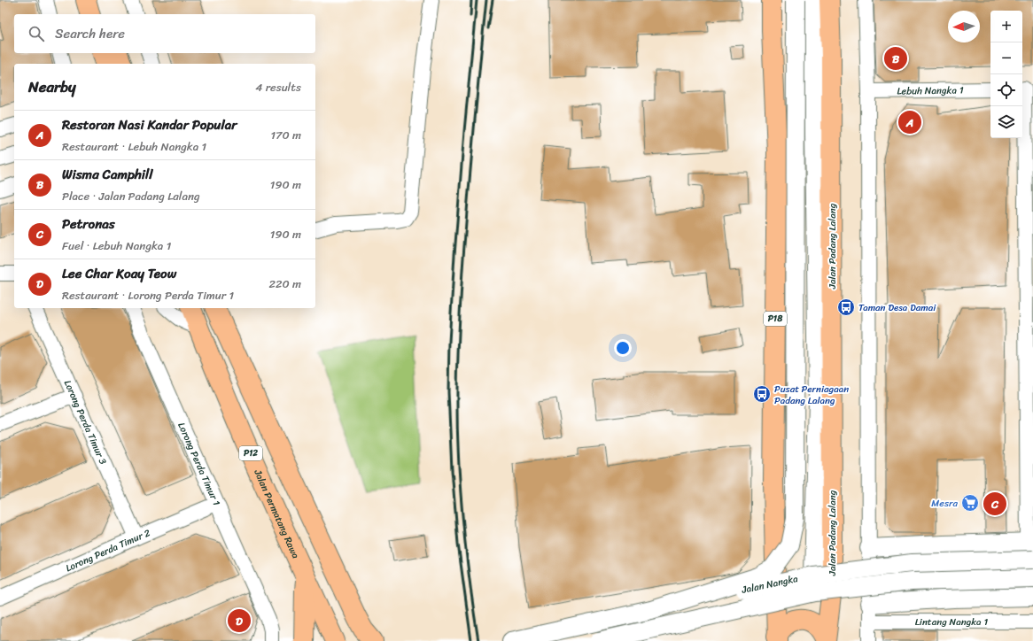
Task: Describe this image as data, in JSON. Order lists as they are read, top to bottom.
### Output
{
  "streets": {
    "main road": [
      "Jalan Padang Lalang",
      "P18",
      "P12",
      "Jalan Permatang Rawa"
    ],
    "street": [
      "Lebuh Nangka 1",
      "Lorong Perda Timur 3",
      "Lorong Perda Timur 1",
      "Lorong Perda Timur 2",
      "Jalan Nangka",
      "Lintang Nangka 1"
    ]
  },
  "crossings": [
    ["Jalan Padang Lalang", "Jalan Nangka"],
    ["Lorong Perda Timur 3", "Lorong Perda Timur 2"],
    ["Lorong Perda Timur 1", "Lorong Perda Timur 2"]
  ],
  "places": {
    "bus stop": ["Taman Desa Damai", "Pusat Perniagaan Padang Lalang"],
    "supermarket": ["Mesra"]
  },
  "north": "left",
  "page": {
    "map_buttons": ["+", "−"],
    "search": "Search here",
    "pins": [
      "B",
      "A",
      "C",
      "D"
    ],
    "heading": ["Nearby", "4 results"],
    "list": [
      {
        "mark": "A",
        "name": "Restoran Nasi Kandar Popular",
        "note": "Restaurant · Lebuh Nangka 1",
        "value": "170 m"
      },
      {
        "mark": "B",
        "name": "Wisma Camphill",
        "note": "Place · Jalan Padang Lalang",
        "value": "190 m"
      },
      {
        "mark": "C",
        "name": "Petronas",
        "note": "Fuel · Lebuh Nangka 1",
        "value": "190 m"
      },
      {
        "mark": "D",
        "name": "Lee Char Koay Teow",
        "note": "Restaurant · Lorong Perda Timur 1",
        "value": "220 m"
      }
    ]
  }
}
